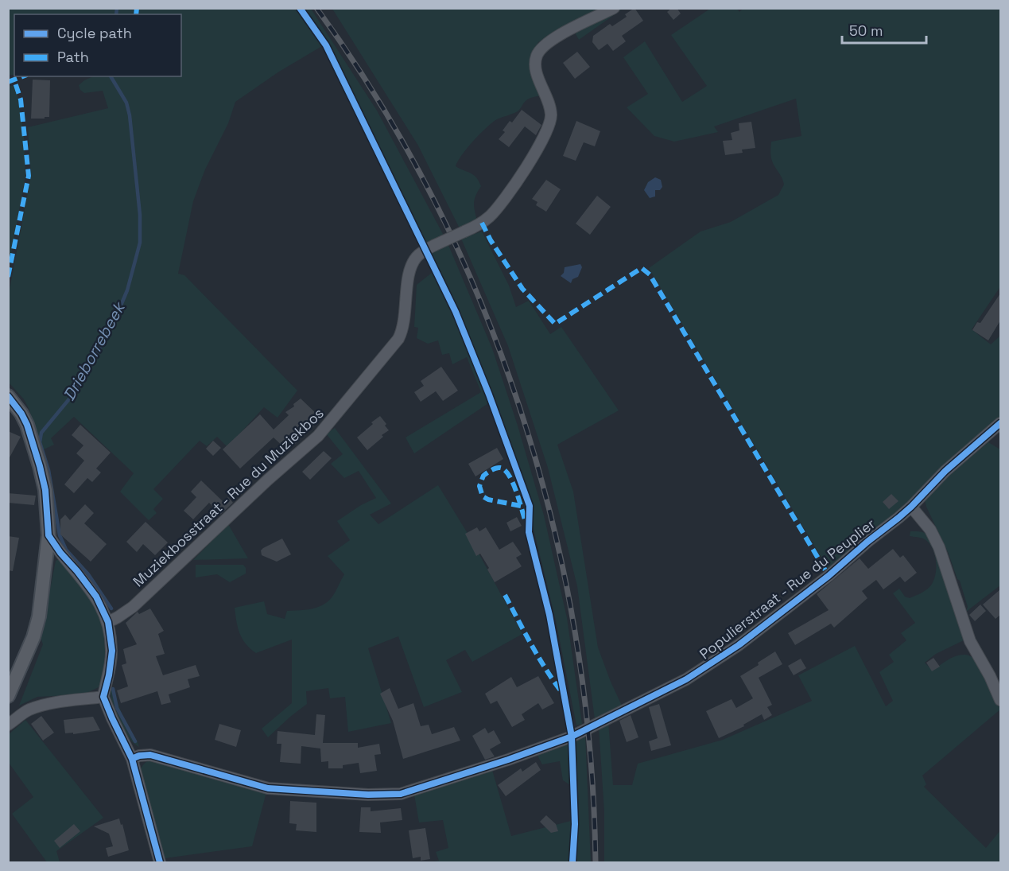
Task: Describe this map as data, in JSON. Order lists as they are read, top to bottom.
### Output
{
  "streets": {
    "street": ["Muziekbosstraat - Rue du Muziekbos", "Populierstraat - Rue du Peuplier"]
  },
  "water": ["Drieborrebeek"],
  "legend": ["Cycle path", "Path"],
  "scale_bar": "50 m"
}
